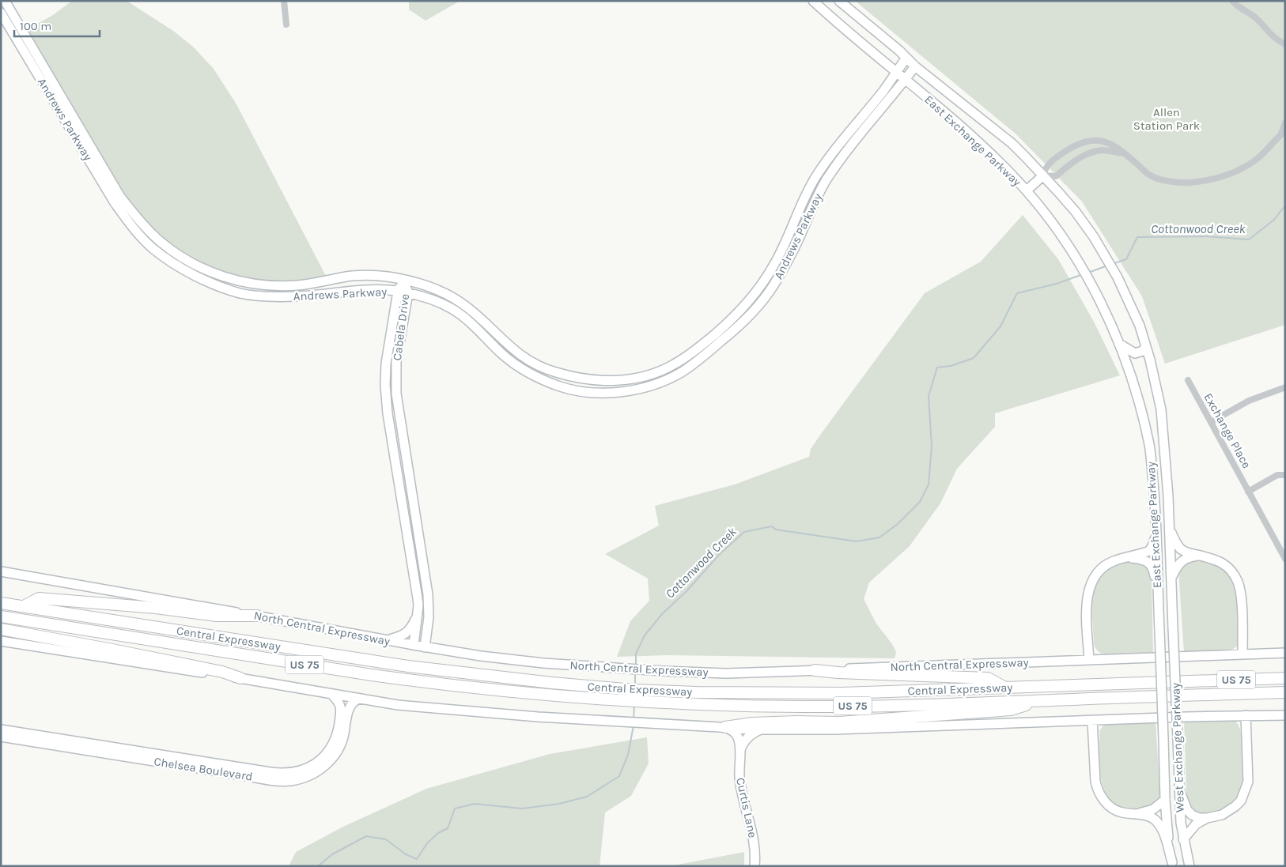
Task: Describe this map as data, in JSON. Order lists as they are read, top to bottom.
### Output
{
  "streets": {
    "highway": ["Central Expressway", "US 75"],
    "main road": [
      "Andrews Parkway",
      "East Exchange Parkway",
      "Cabela Drive",
      "North Central Expressway",
      "West Exchange Parkway",
      "Chelsea Boulevard",
      "Curtis Lane"
    ],
    "street": ["Exchange Place"]
  },
  "crossings": [
    ["Andrews Parkway", "East Exchange Parkway"],
    ["Andrews Parkway", "Cabela Drive"],
    ["East Exchange Parkway", "West Exchange Parkway"],
    ["Cabela Drive", "North Central Expressway"]
  ],
  "water": ["Cottonwood Creek"],
  "parks": ["Allen Station Park"],
  "scale_bar": "100 m"
}
